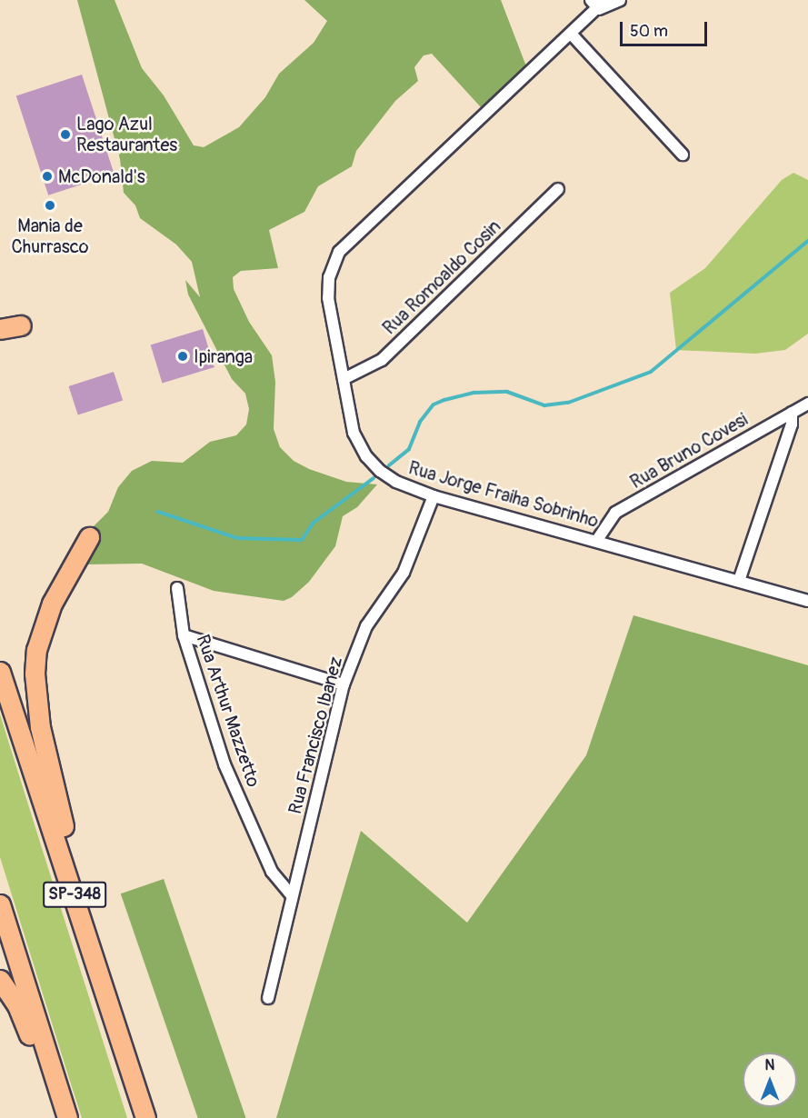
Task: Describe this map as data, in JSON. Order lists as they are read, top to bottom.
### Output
{
  "streets": {
    "highway": ["SP-348"],
    "street": [
      "Rua Romoaldo Cosin",
      "Rua Bruno Covesi",
      "Rua Jorge Fraiha Sobrinho",
      "Rua Arthur Mazzetto",
      "Rua Francisco Ibanez"
    ]
  },
  "crossings": [
    ["Rua Romoaldo Cosin", "Rua Jorge Fraiha Sobrinho"],
    ["Rua Bruno Covesi", "Rua Jorge Fraiha Sobrinho"],
    ["Rua Jorge Fraiha Sobrinho", "Rua Francisco Ibanez"],
    ["Rua Arthur Mazzetto", "Rua Francisco Ibanez"]
  ],
  "places": [
    "Lago Azul Restaurantes",
    "McDonald's",
    "Mania de Churrasco",
    "Ipiranga"
  ],
  "scale_bar": "50 m",
  "north": "top"
}
